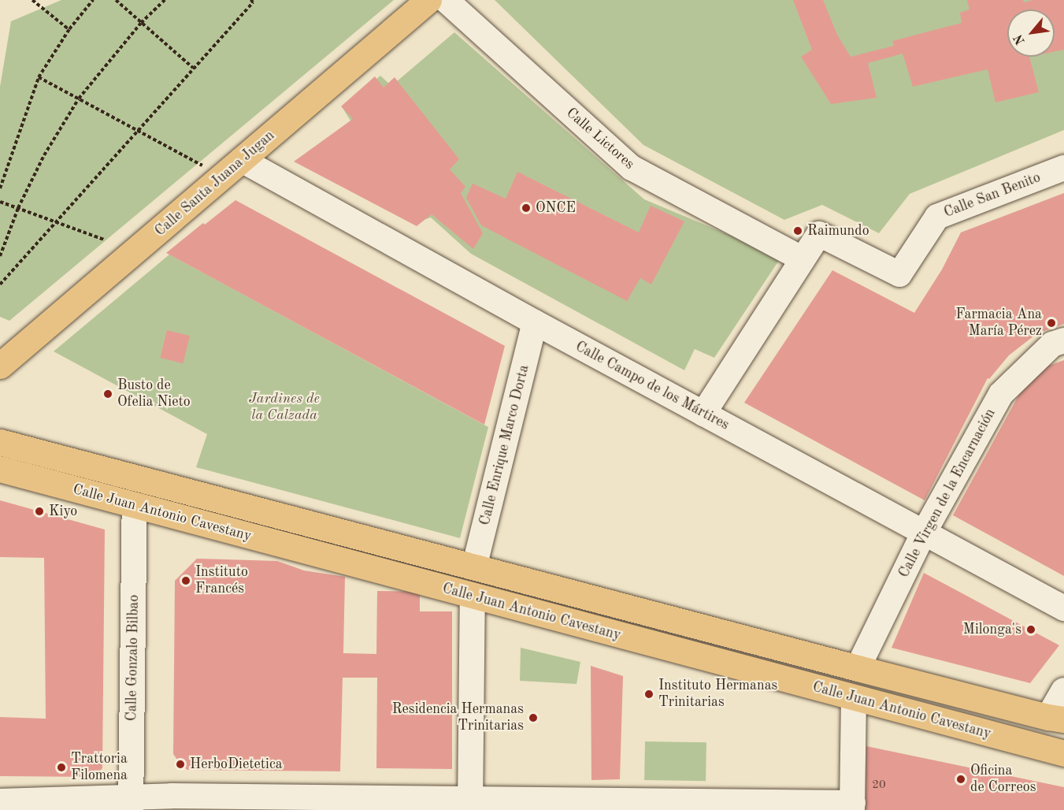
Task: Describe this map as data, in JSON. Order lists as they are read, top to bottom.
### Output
{
  "streets": {
    "main road": ["Calle Santa Juana Jugan", "Calle Juan Antonio Cavestany"],
    "street": [
      "Calle Lictores",
      "Calle San Benito",
      "Calle Campo de los Mártires",
      "Calle Enrique Marco Dorta",
      "Calle Virgen de la Encarnación",
      "Calle Gonzalo Bilbao"
    ]
  },
  "crossings": [
    ["Calle Lictores", "Calle San Benito"],
    ["Calle Santa Juana Jugan", "Calle Campo de los Mártires"],
    ["Calle Campo de los Mártires", "Calle Enrique Marco Dorta"],
    ["Calle Campo de los Mártires", "Calle Virgen de la Encarnación"],
    ["Calle Enrique Marco Dorta", "Calle Juan Antonio Cavestany"],
    ["Calle Virgen de la Encarnación", "Calle Juan Antonio Cavestany"],
    ["Calle Juan Antonio Cavestany", "Calle Gonzalo Bilbao"]
  ],
  "parks": ["Jardines de la Calzada"],
  "places": [
    "ONCE",
    "Raimundo",
    "Farmacia Ana María Pérez",
    "Busto de Ofelia Nieto",
    "Kiyo",
    "Instituto Francés",
    "Milonga's",
    "Instituto Hermanas Trinitarias",
    "Residencia Hermanas Trinitarias",
    "HerboDietetica",
    "Trattoria Filomena",
    "Oficina de Correos"
  ],
  "house_numbers": ["20"],
  "north": "bottom left"
}
